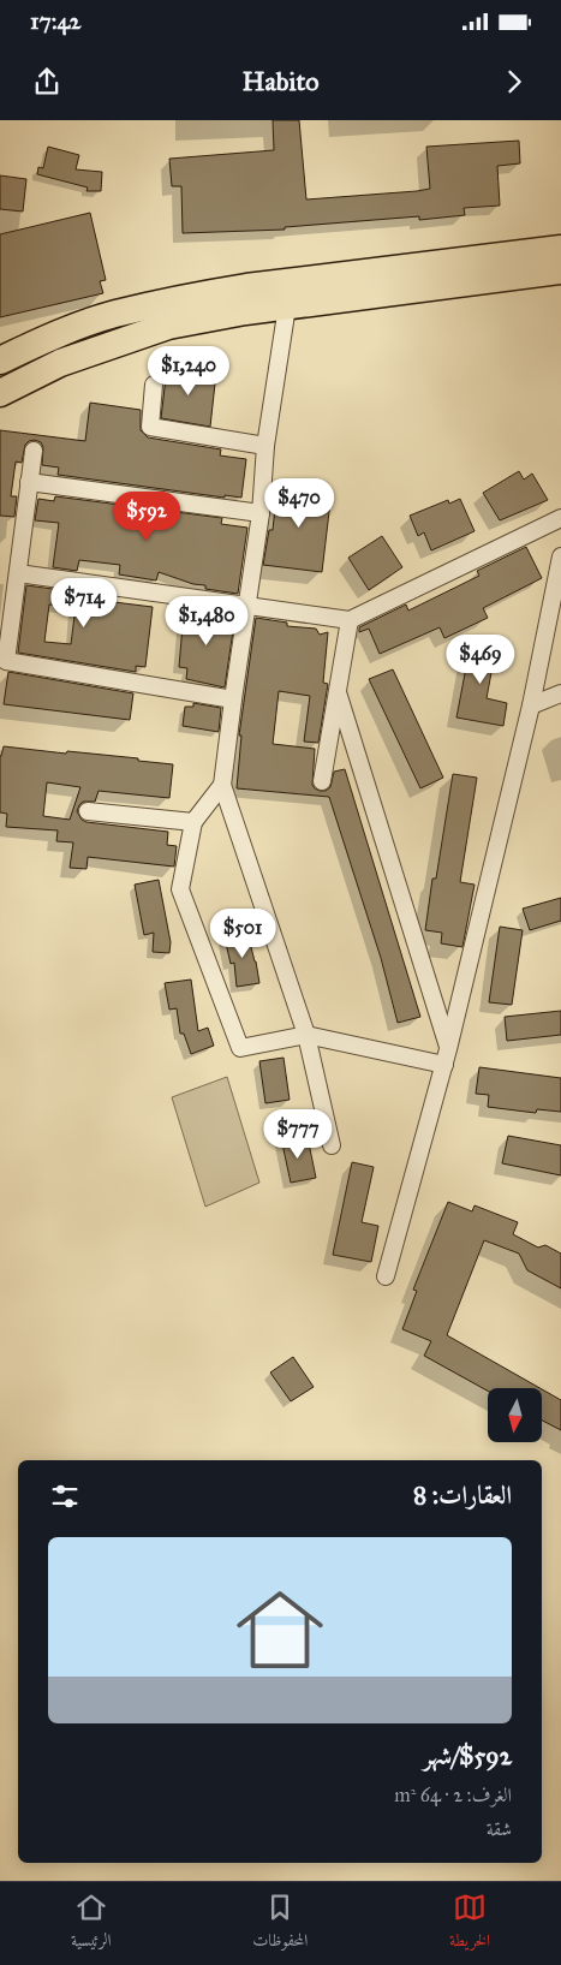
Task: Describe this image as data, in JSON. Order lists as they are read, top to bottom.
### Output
{
  "north": "bottom",
  "page": {
    "status": "17:42",
    "header": "Habito",
    "price": [
      "$1,240",
      "$470",
      "$592",
      "$714",
      "$1,480",
      "$469",
      "$501",
      "$777"
    ],
    "heading": "العقارات: 8",
    "list": [
      {
        "name": "$592/شهر",
        "note": "الغرف: 2 · 64 m² · شقة"
      }
    ],
    "tabs": ["الخريطة", "المحفوظات", "الرئيسية"]
  }
}
